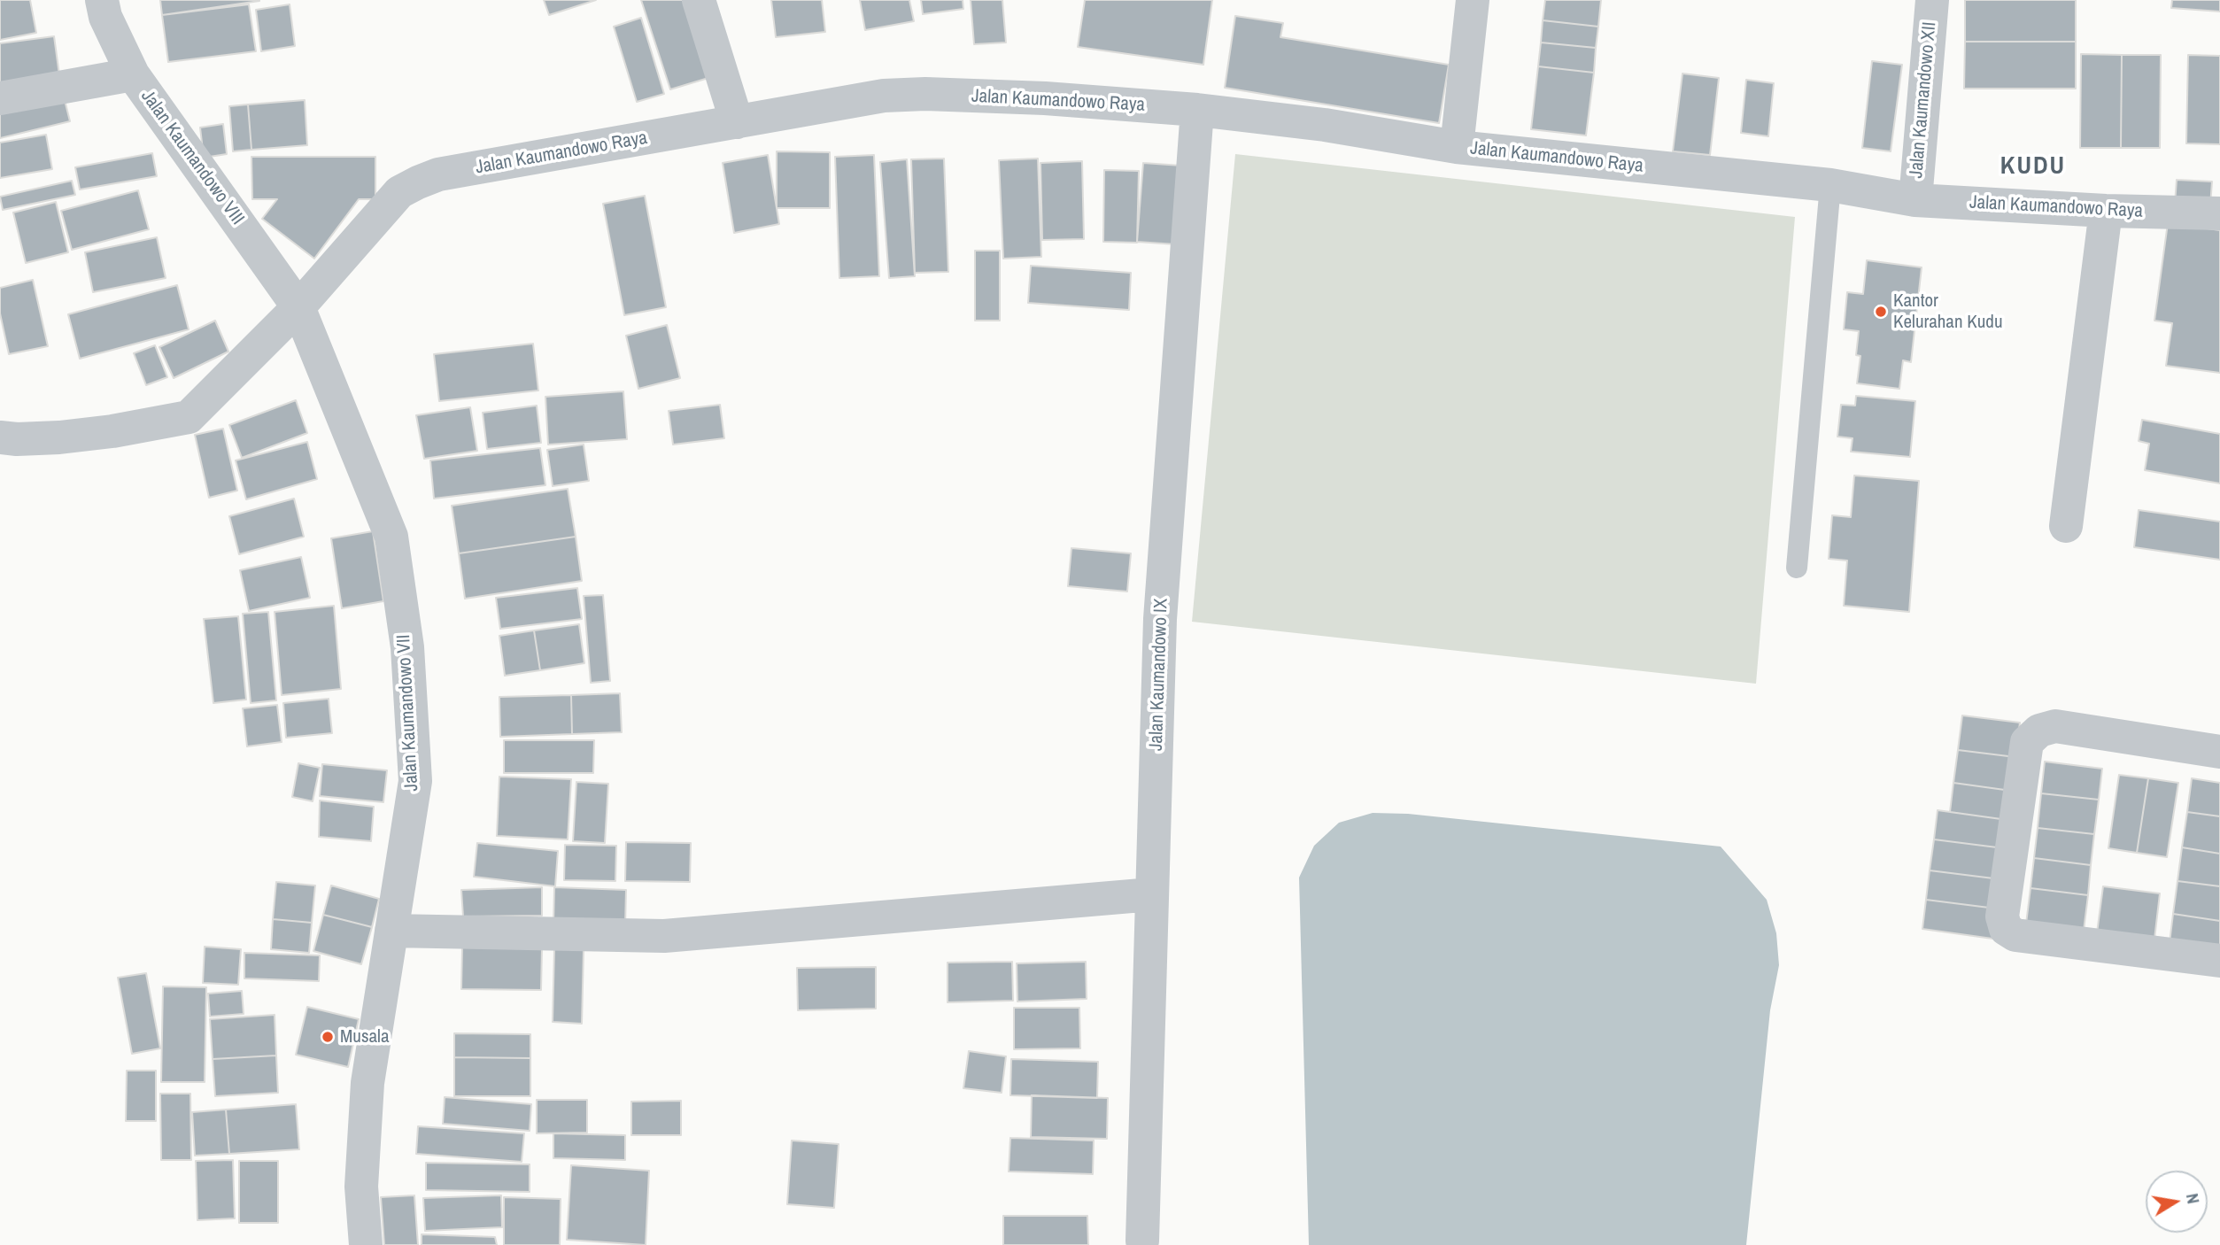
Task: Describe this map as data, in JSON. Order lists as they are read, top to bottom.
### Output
{
  "streets": {
    "street": [
      "Jalan Kaumandowo XII",
      "Jalan Kaumandowo Raya",
      "Jalan Kaumandowo VIII",
      "Jalan Kaumandowo IX",
      "Jalan Kaumandowo VII"
    ]
  },
  "crossings": [
    ["Jalan Kaumandowo XII", "Jalan Kaumandowo Raya"],
    ["Jalan Kaumandowo Raya", "Jalan Kaumandowo VIII"],
    ["Jalan Kaumandowo Raya", "Jalan Kaumandowo IX"],
    ["Jalan Kaumandowo Raya", "Jalan Kaumandowo VII"],
    ["Jalan Kaumandowo VIII", "Jalan Kaumandowo VII"]
  ],
  "districts": ["KUDU"],
  "places": ["Kantor Kelurahan Kudu", "Musala"],
  "north": "right"
}
